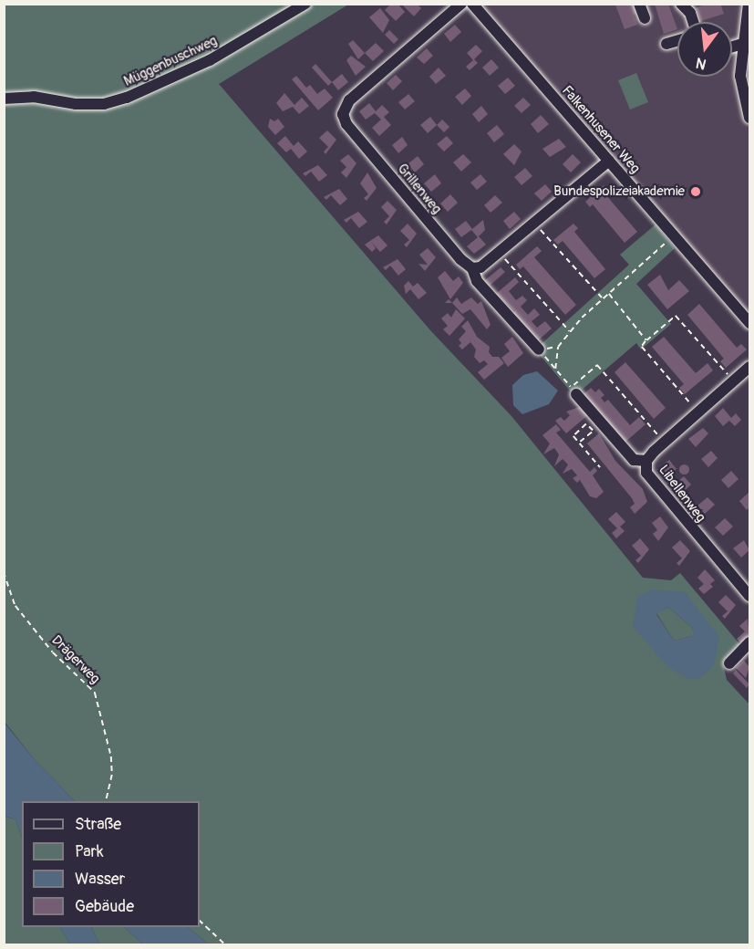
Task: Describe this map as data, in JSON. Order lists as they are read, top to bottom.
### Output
{
  "streets": {
    "street": [
      "Müggenbuschweg",
      "Falkenhusener Weg",
      "Grillenweg",
      "Libellenweg"
    ],
    "path": ["Drägerweg"]
  },
  "places": ["Bundespolizeiakademie"],
  "legend": [
    "Straße",
    "Park",
    "Wasser",
    "Gebäude"
  ],
  "north": "bottom"
}
